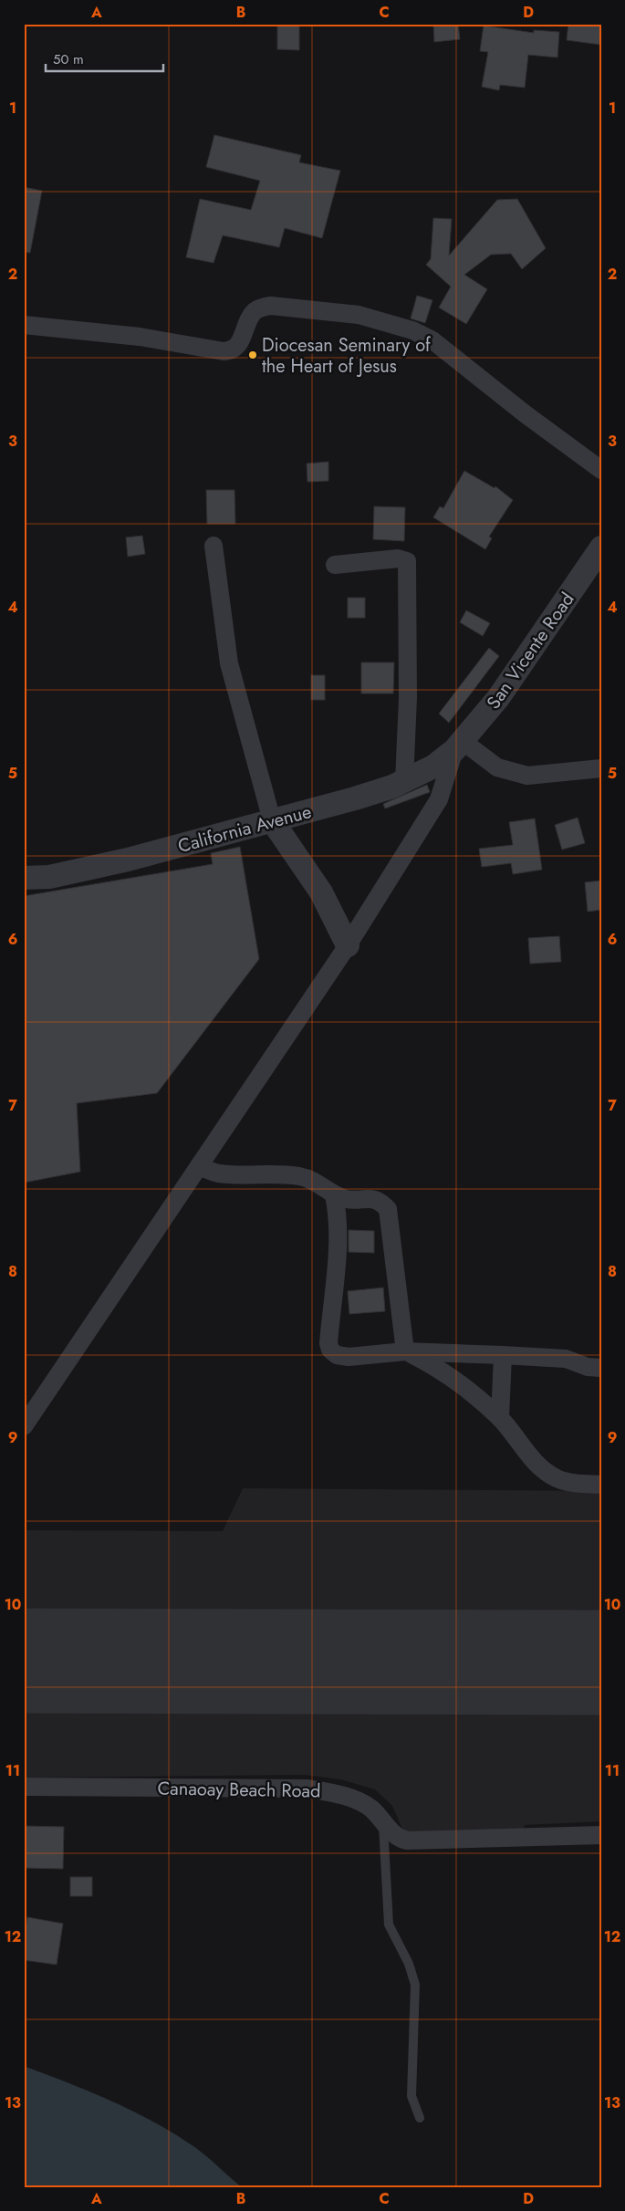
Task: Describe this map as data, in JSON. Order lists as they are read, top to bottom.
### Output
{
  "streets": {
    "street": ["San Vicente Road", "California Avenue", "Canaoay Beach Road"]
  },
  "crossings": [
    ["San Vicente Road", "California Avenue"]
  ],
  "places": ["Diocesan Seminary of the Heart of Jesus"],
  "scale_bar": "50 m",
  "grid": {
    "columns": [
      "A",
      "B",
      "C",
      "D"
    ],
    "rows": [
      "1",
      "2",
      "3",
      "4",
      "5",
      "6",
      "7",
      "8",
      "9",
      "10",
      "11",
      "12",
      "13"
    ]
  }
}
